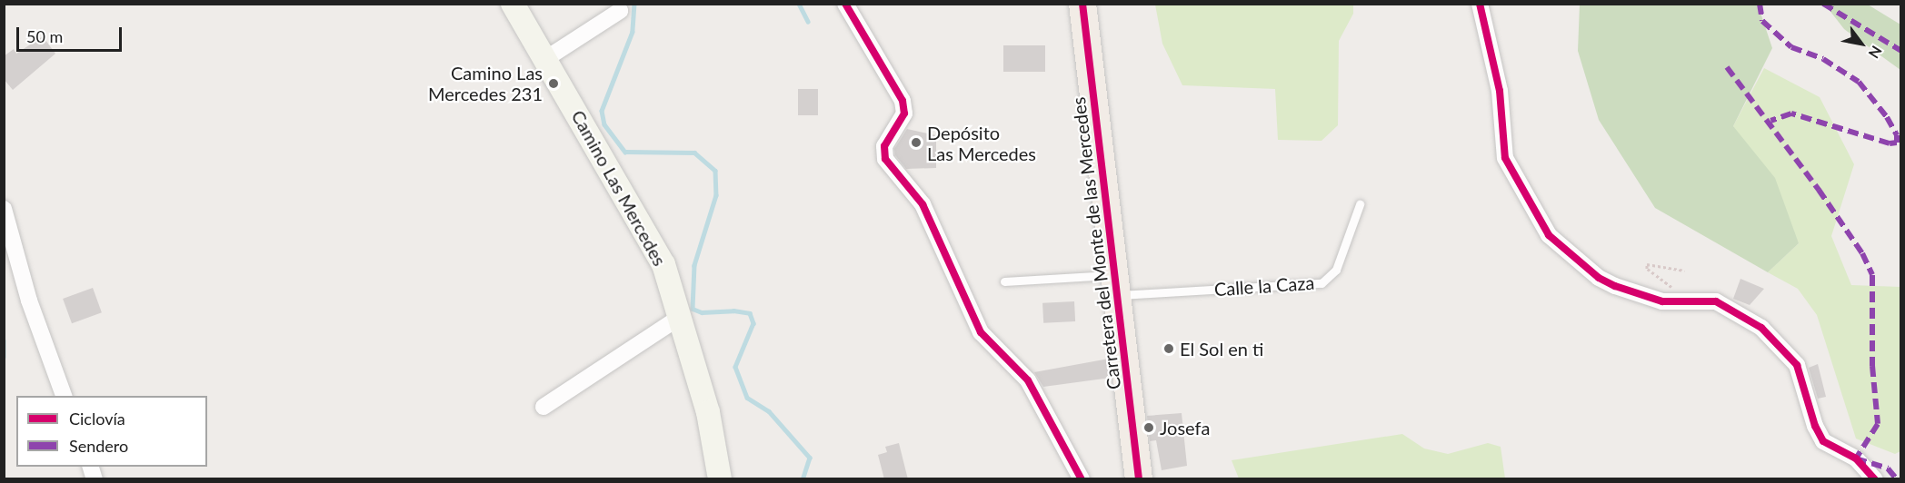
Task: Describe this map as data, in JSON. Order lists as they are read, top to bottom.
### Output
{
  "streets": {
    "main road": ["Camino Las Mercedes", "Carretera del Monte de las Mercedes"],
    "lane": ["Calle la Caza"]
  },
  "crossings": [
    ["Carretera del Monte de las Mercedes", "Calle la Caza"]
  ],
  "places": [
    "Camino Las Mercedes 231",
    "Depósito Las Mercedes",
    "El Sol en ti",
    "Josefa"
  ],
  "legend": ["Ciclovía", "Sendero"],
  "scale_bar": "50 m",
  "north": "bottom right"
}
